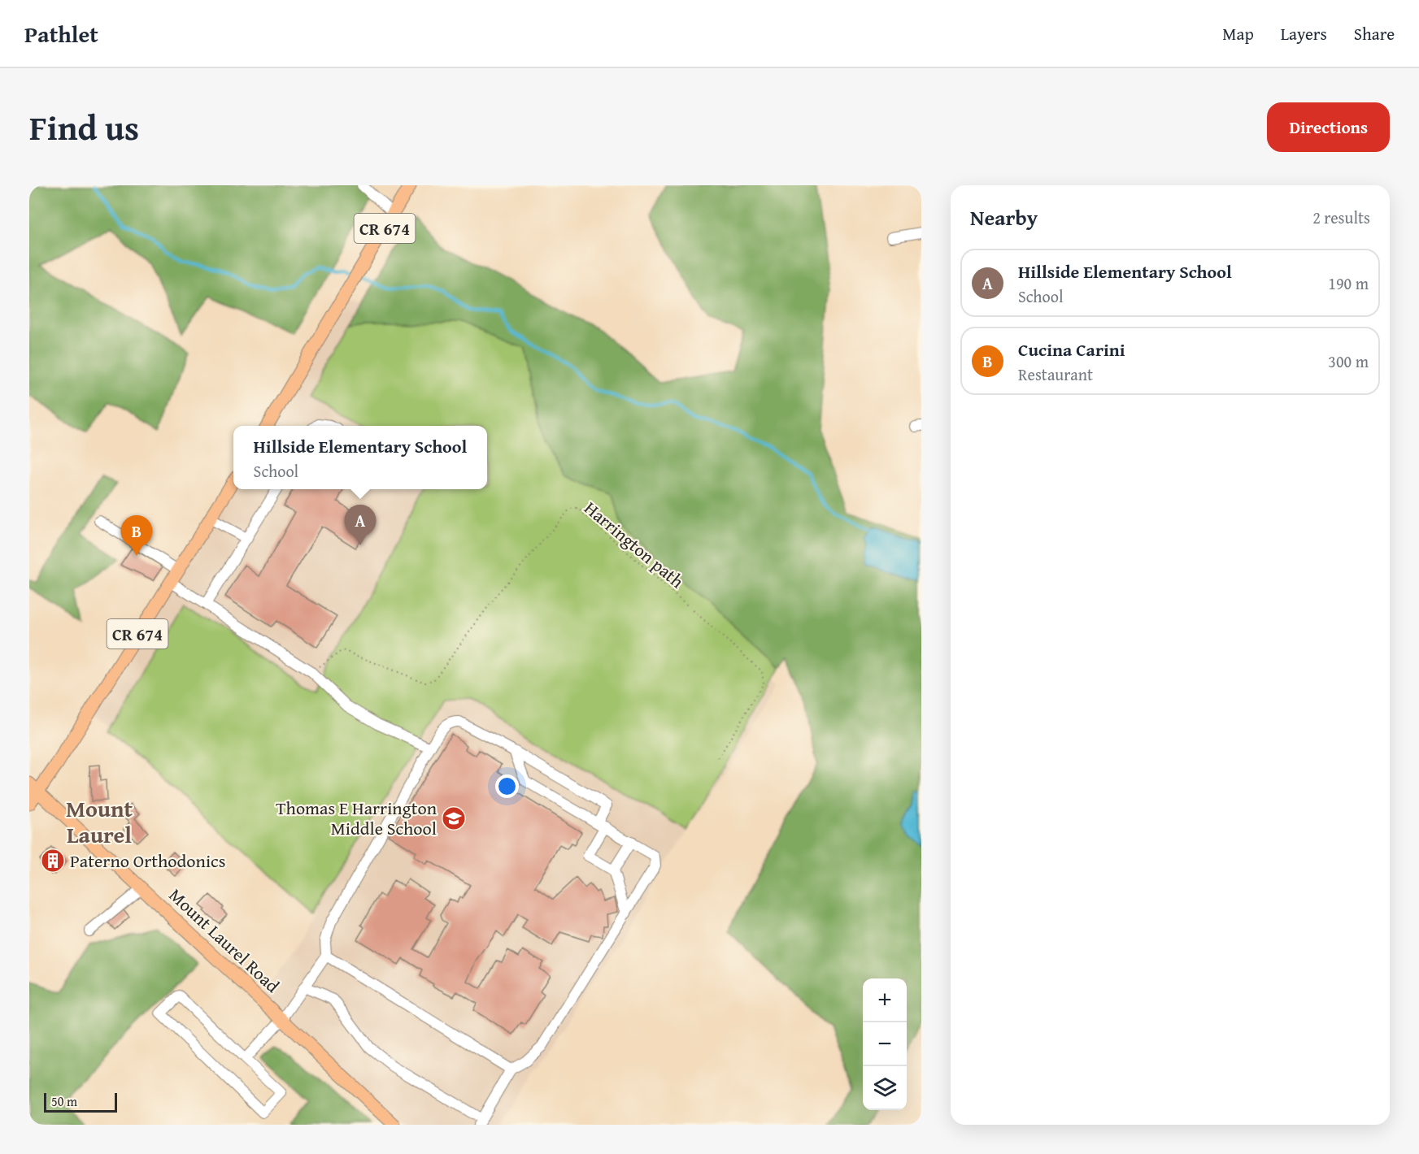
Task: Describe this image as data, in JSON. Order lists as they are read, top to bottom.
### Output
{
  "streets": {
    "main road": ["CR 674", "Mount Laurel Road"],
    "path": ["Harrington path"]
  },
  "crossings": [
    ["CR 674", "Mount Laurel Road"]
  ],
  "districts": ["Mount Laurel"],
  "places": {
    "school or university": ["Thomas E Harrington Middle School"],
    "building": ["Paterno Orthodonics"]
  },
  "scale_bar": "50 m",
  "page": {
    "header": "Pathlet",
    "nav": ["Map", "Layers", "Share"],
    "title": "Find us",
    "buttons": "Directions",
    "heading": ["Nearby", "2 results"],
    "list": [
      {
        "mark": "A",
        "name": "Hillside Elementary School",
        "note": "School",
        "value": "190 m"
      },
      {
        "mark": "B",
        "name": "Cucina Carini",
        "note": "Restaurant",
        "value": "300 m"
      }
    ],
    "popup": ["Hillside Elementary School", "School"],
    "pins": ["A", "B"],
    "map_buttons": ["+", "−"],
    "scale": "50 m"
  }
}
